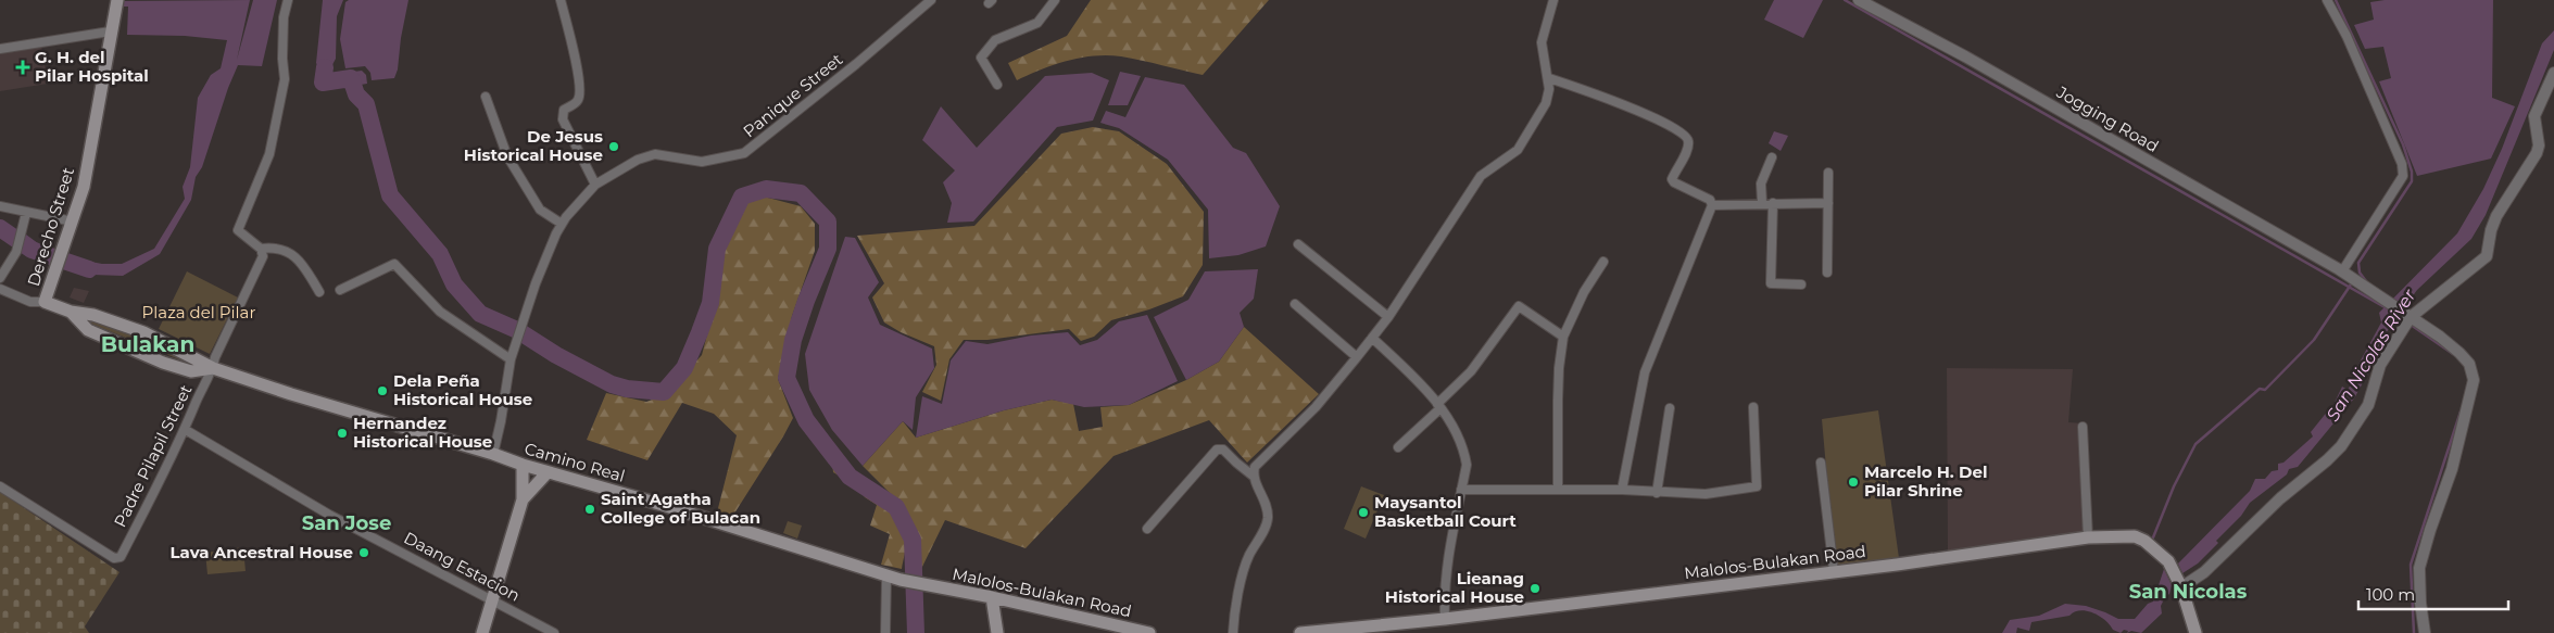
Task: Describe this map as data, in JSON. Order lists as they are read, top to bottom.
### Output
{
  "streets": {
    "main road": ["Derecho Street", "Camino Real", "Malolos-Bulakan Road"],
    "street": [
      "Panique Street",
      "Jogging Road",
      "Padre Pilapil Street",
      "Daang Estacion"
    ]
  },
  "crossings": [
    ["Panique Street", "Camino Real"],
    ["Derecho Street", "Camino Real"],
    ["Padre Pilapil Street", "Camino Real"],
    ["Padre Pilapil Street", "Daang Estacion"],
    ["Camino Real", "Malolos-Bulakan Road"]
  ],
  "districts": ["Bulakan", "San Jose", "San Nicolas"],
  "water": ["San Nicolas River"],
  "parks": ["Plaza del Pilar"],
  "places": {
    "health": ["G. H. del Pilar Hospital"],
    "other": [
      "De Jesus Historical House",
      "Dela Peña Historical House",
      "Hernandez Historical House",
      "Marcelo H. Del Pilar Shrine",
      "Saint Agatha College of Bulacan",
      "Maysantol Basketball Court",
      "Lava Ancestral House",
      "Lieanag Historical House"
    ]
  },
  "scale_bar": "100 m"
}
